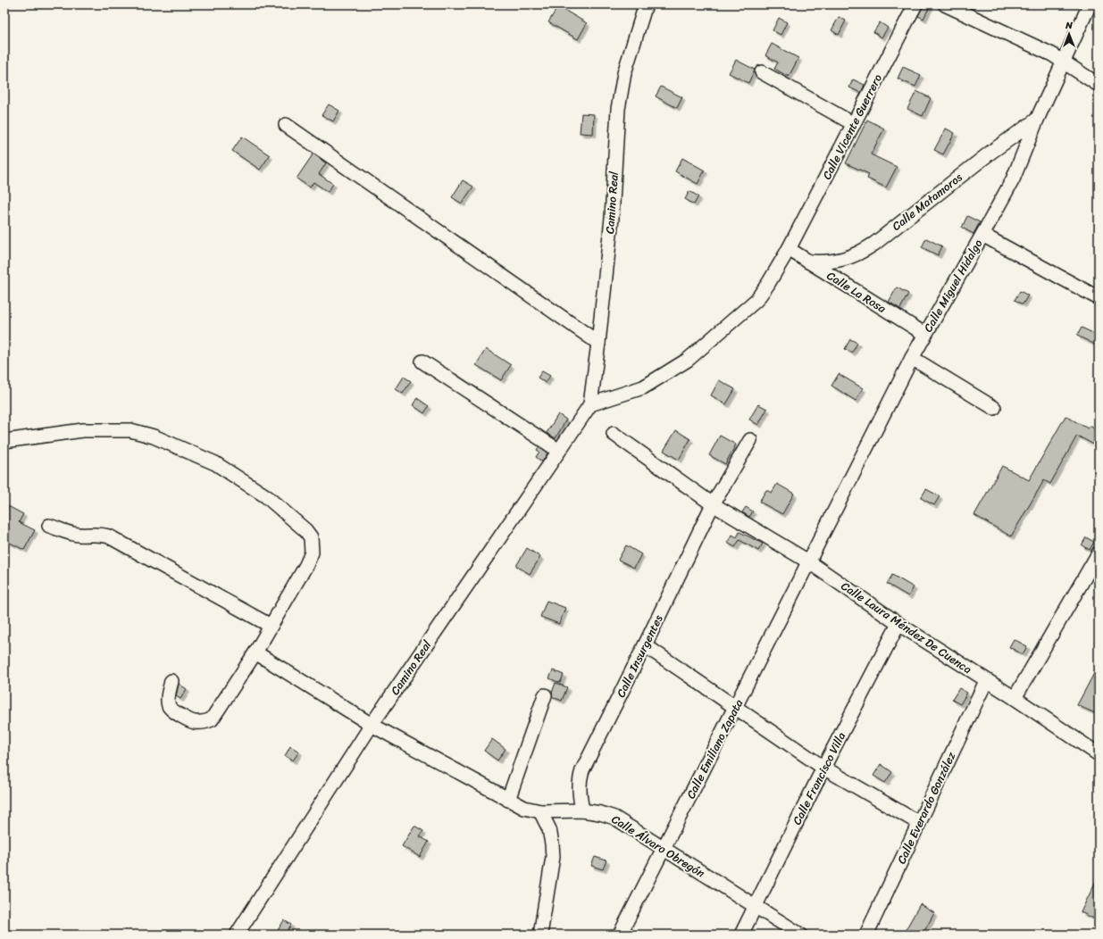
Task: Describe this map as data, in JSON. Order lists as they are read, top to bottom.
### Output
{
  "streets": {
    "street": [
      "Calle Vicente Guerrero",
      "Calle Matamoros",
      "Camino Real",
      "Calle Miguel Hidalgo",
      "Calle La Rosa",
      "Calle Laura Méndez De Cuenca",
      "Calle Insurgentes",
      "Calle Emiliano Zapata",
      "Calle Francisco Villa",
      "Calle Everardo González",
      "Calle Álvaro Obregón"
    ]
  },
  "crossings": [
    ["Calle Vicente Guerrero", "Calle La Rosa"],
    ["Calle Matamoros", "Calle Miguel Hidalgo"],
    ["Calle Matamoros", "Calle La Rosa"],
    ["Camino Real", "Calle Álvaro Obregón"],
    ["Calle Miguel Hidalgo", "Calle La Rosa"],
    ["Calle Miguel Hidalgo", "Calle Laura Méndez De Cuenca"],
    ["Calle Miguel Hidalgo", "Calle Emiliano Zapata"],
    ["Calle Laura Méndez De Cuenca", "Calle Insurgentes"],
    ["Calle Laura Méndez De Cuenca", "Calle Emiliano Zapata"],
    ["Calle Laura Méndez De Cuenca", "Calle Francisco Villa"],
    ["Calle Laura Méndez De Cuenca", "Calle Everardo González"],
    ["Calle Insurgentes", "Calle Álvaro Obregón"],
    ["Calle Emiliano Zapata", "Calle Álvaro Obregón"],
    ["Calle Francisco Villa", "Calle Álvaro Obregón"]
  ],
  "north": "top"
}
